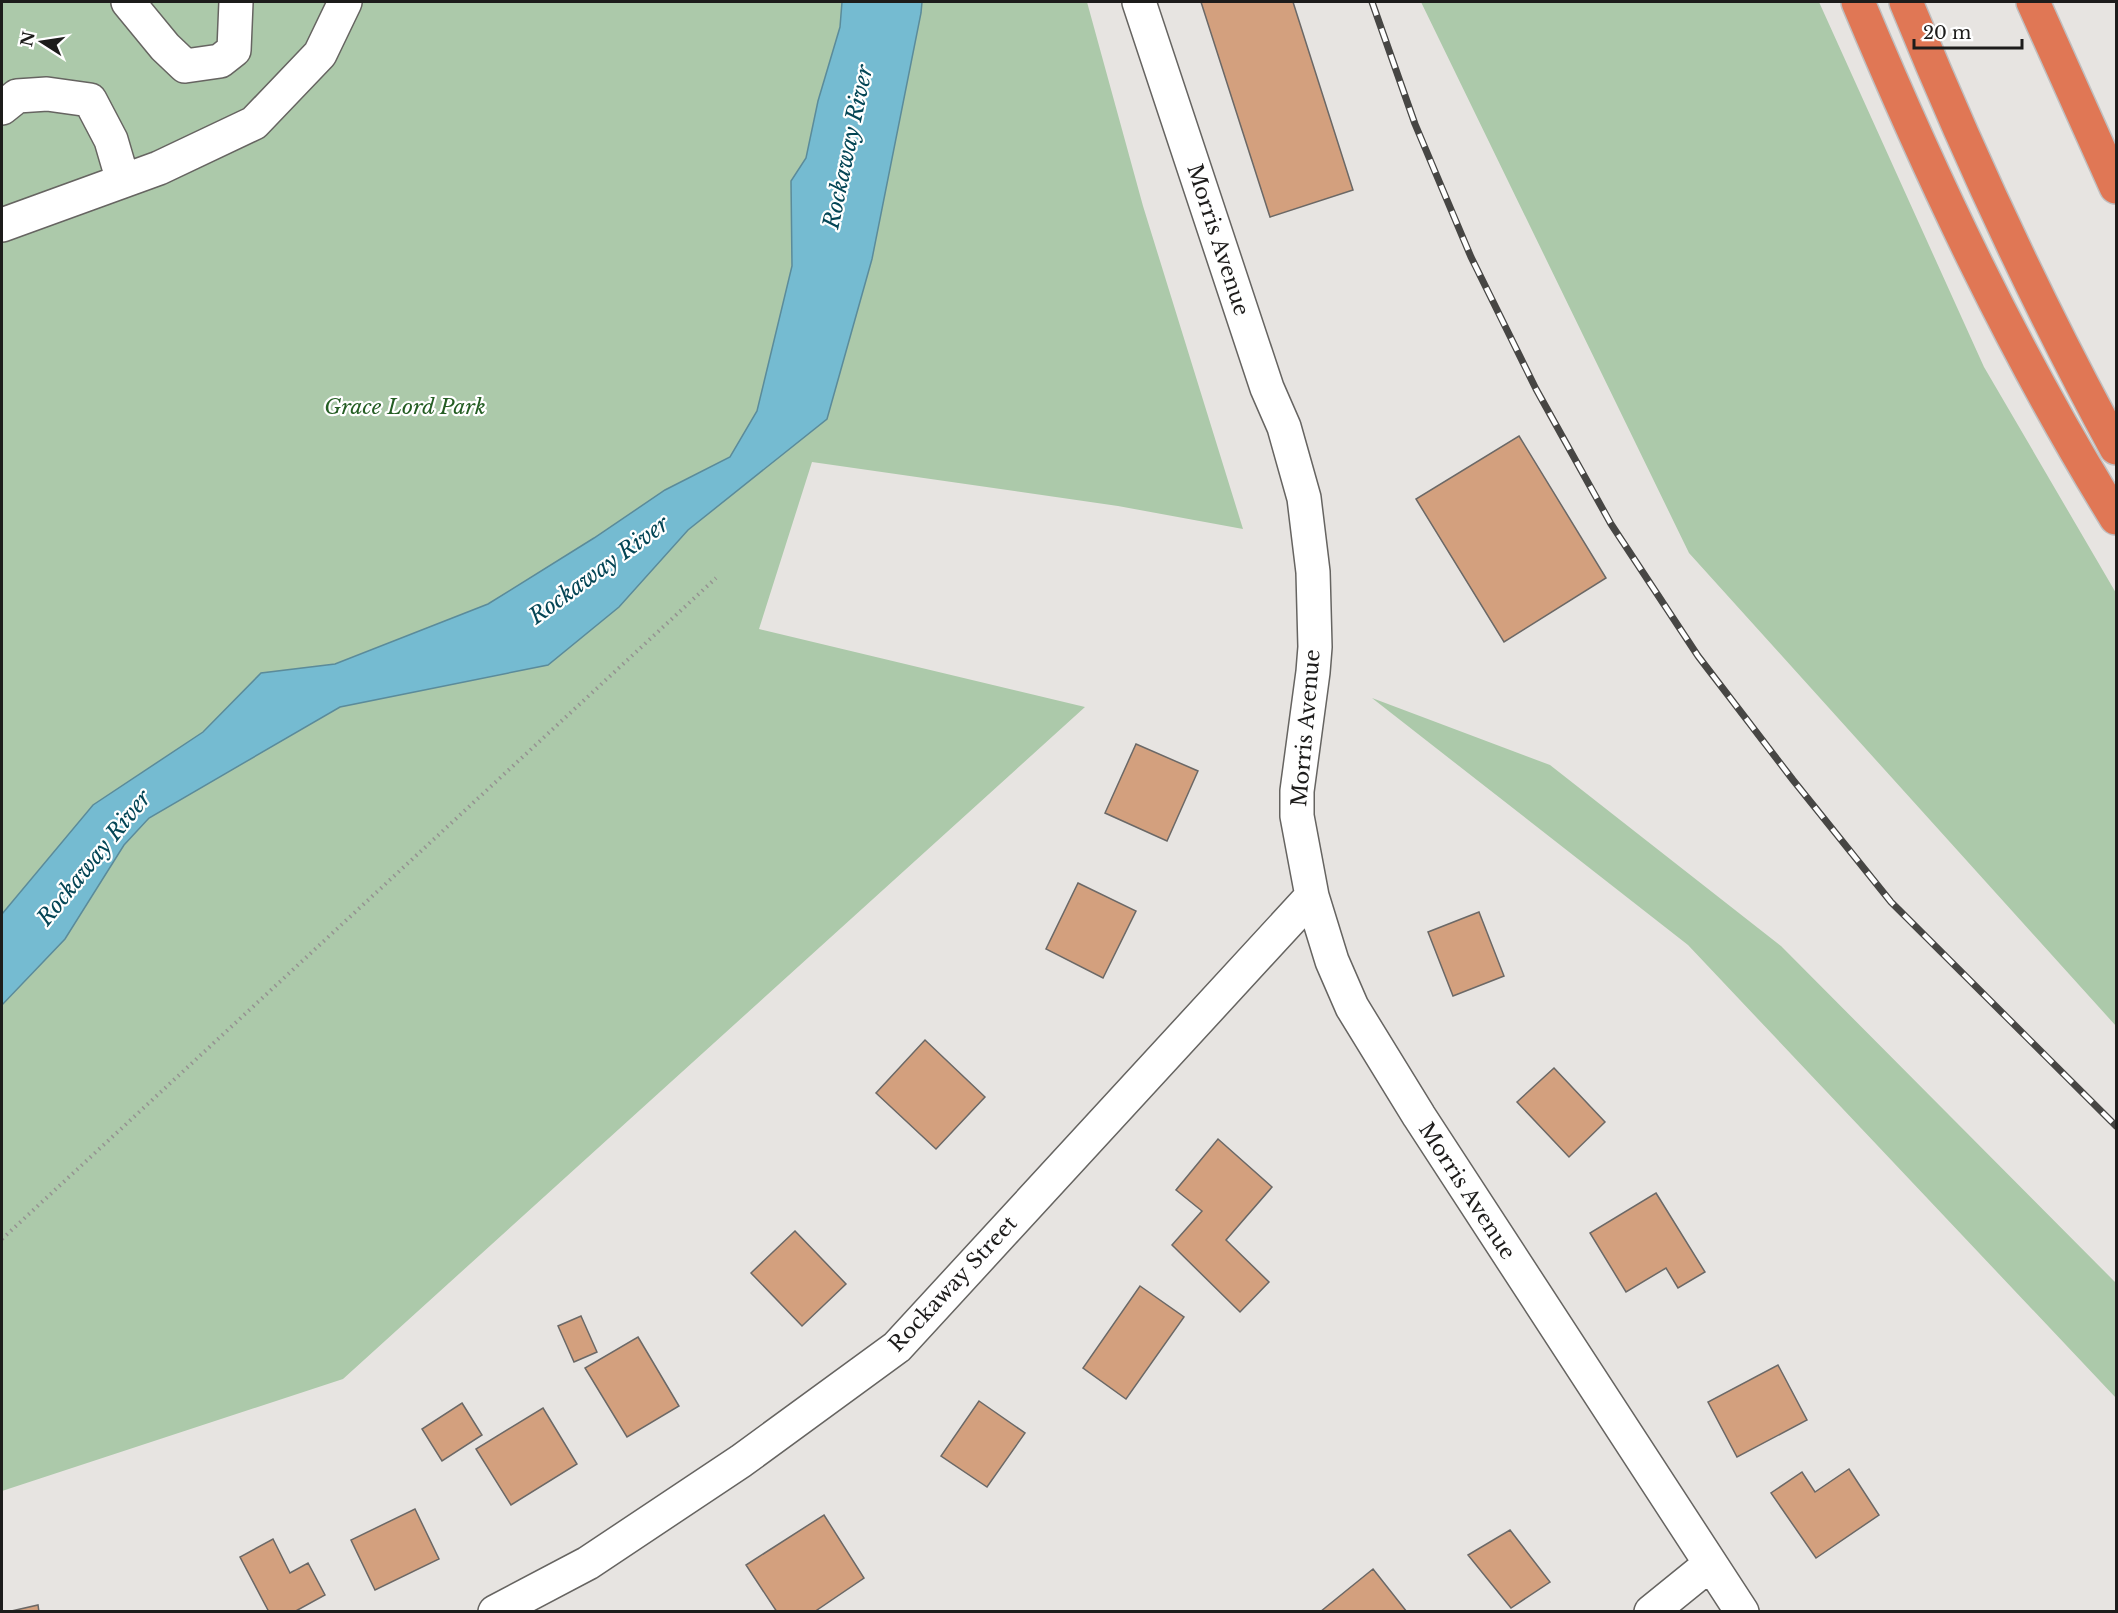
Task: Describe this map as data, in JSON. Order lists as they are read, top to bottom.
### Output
{
  "streets": {
    "street": ["Morris Avenue", "Rockaway Street"]
  },
  "crossings": [
    ["Morris Avenue", "Rockaway Street"]
  ],
  "water": ["Rockaway River"],
  "parks": ["Grace Lord Park"],
  "scale_bar": "20 m",
  "north": "left"
}
